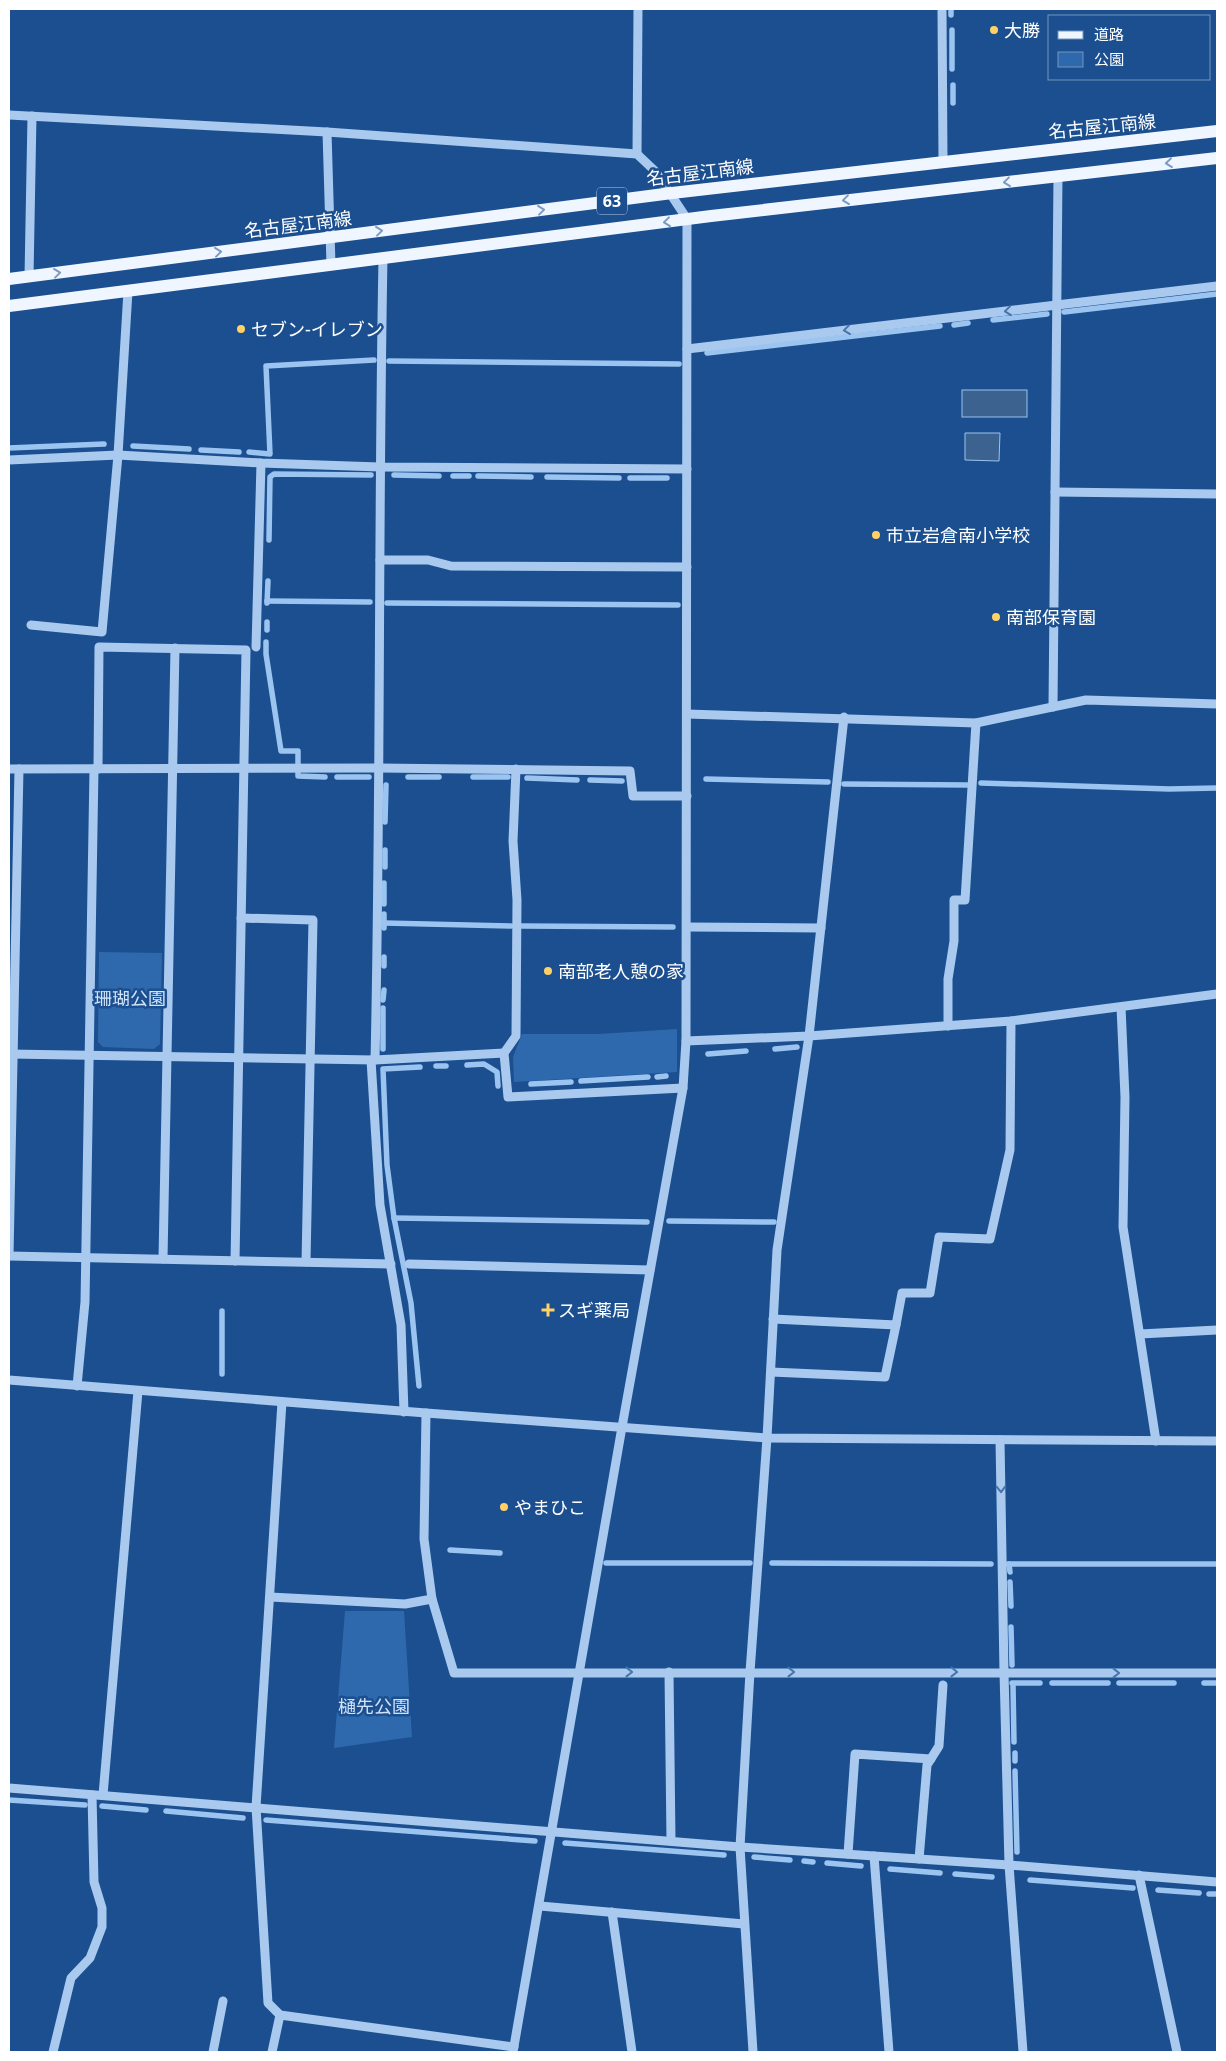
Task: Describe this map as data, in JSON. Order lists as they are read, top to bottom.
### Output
{
  "streets": {
    "main road": ["名古屋江南線", "63"]
  },
  "parks": ["珊瑚公園", "樋先公園"],
  "places": {
    "other": [
      "大勝",
      "セブン-イレブン",
      "市立岩倉南小学校",
      "南部保育園",
      "南部老人憩の家",
      "やまひこ"
    ],
    "health": ["スギ薬局"]
  },
  "legend": ["道路", "公園"]
}
